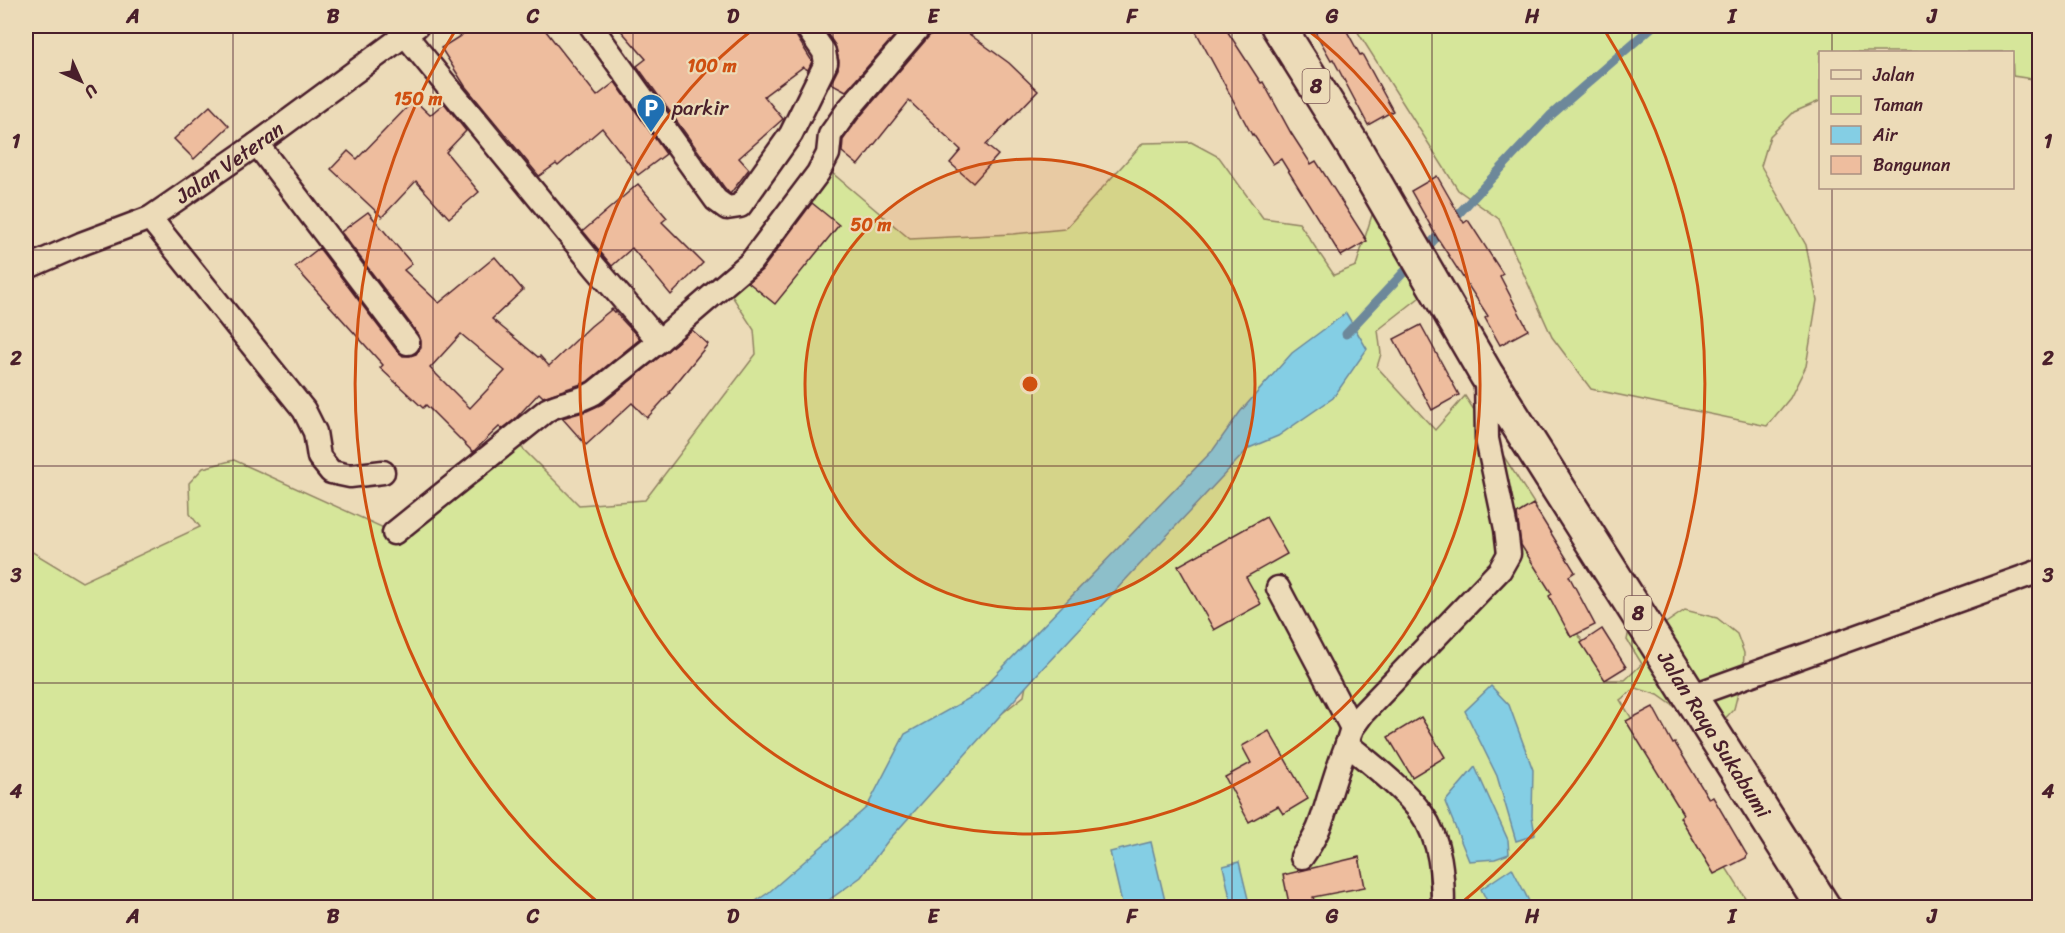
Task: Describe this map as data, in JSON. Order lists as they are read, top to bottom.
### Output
{
  "streets": {
    "highway": ["8", "Jalan Raya Sukabumi"],
    "street": ["Jalan Veteran"]
  },
  "places": {
    "parking": ["parkir"]
  },
  "legend": [
    "Jalan",
    "Taman",
    "Air",
    "Bangunan"
  ],
  "north": "bottom right",
  "grid": {
    "columns": [
      "A",
      "B",
      "C",
      "D",
      "E",
      "F",
      "G",
      "H",
      "I",
      "J"
    ],
    "rows": [
      "1",
      "2",
      "3",
      "4"
    ]
  },
  "rings": ["100 m", "150 m", "50 m"]
}
